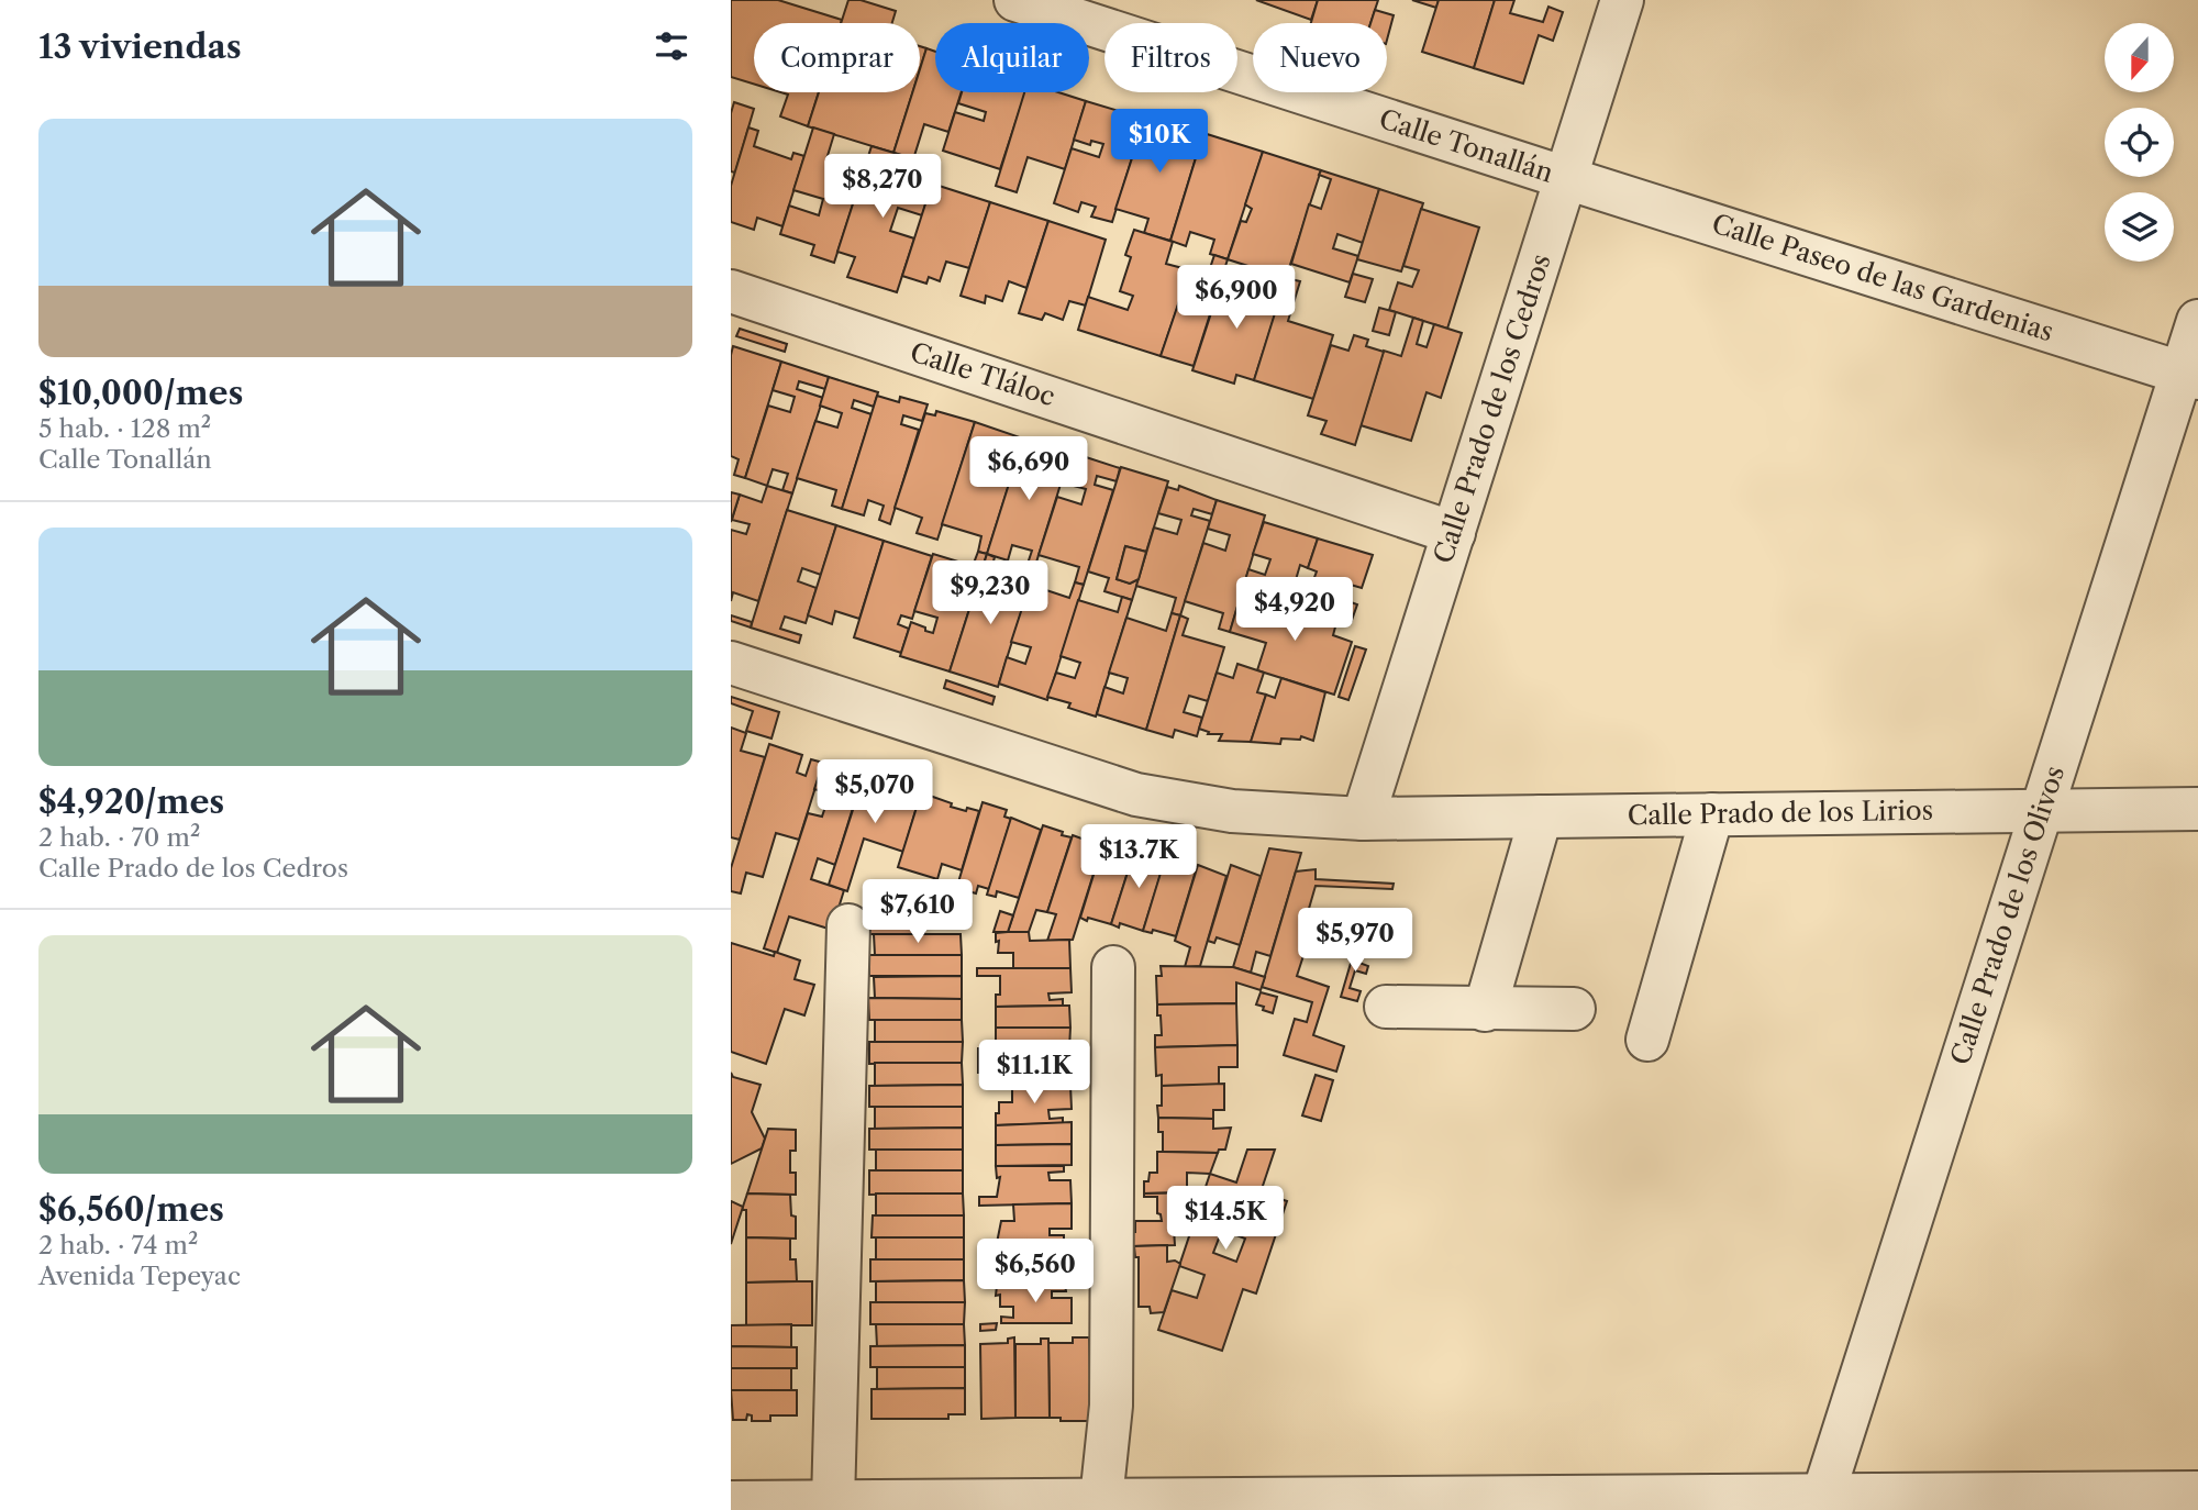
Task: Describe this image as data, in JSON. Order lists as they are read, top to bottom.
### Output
{
  "streets": {
    "street": [
      "Calle Tonallán",
      "Calle Paseo de las Gardenias",
      "Calle Tláloc",
      "Calle Prado de los Cedros",
      "Calle Prado de los Lirios",
      "Calle Prado de los Olivos"
    ]
  },
  "crossings": [
    ["Calle Tonallán", "Calle Paseo de las Gardenias"],
    ["Calle Tonallán", "Calle Prado de los Cedros"],
    ["Calle Paseo de las Gardenias", "Calle Prado de los Cedros"],
    ["Calle Paseo de las Gardenias", "Calle Prado de los Olivos"],
    ["Calle Tláloc", "Calle Prado de los Cedros"],
    ["Calle Prado de los Cedros", "Calle Prado de los Lirios"],
    ["Calle Prado de los Lirios", "Calle Prado de los Olivos"]
  ],
  "north": "bottom",
  "page": {
    "heading": "13 viviendas",
    "chip": [
      "Comprar",
      "Alquilar",
      "Filtros",
      "Nuevo"
    ],
    "list": [
      {
        "name": "$10,000/mes",
        "note": "5 hab. · 128 m² · Calle Tonallán"
      },
      {
        "name": "$4,920/mes",
        "note": "2 hab. · 70 m² · Calle Prado de los Cedros"
      },
      {
        "name": "$6,560/mes",
        "note": "2 hab. · 74 m² · Avenida Tepeyac"
      }
    ],
    "price": [
      "$10K",
      "$8,270",
      "$6,900",
      "$6,690",
      "$9,230",
      "$4,920",
      "$5,070",
      "$13.7K",
      "$7,610",
      "$5,970",
      "$11.1K",
      "$14.5K",
      "$6,560"
    ]
  }
}
